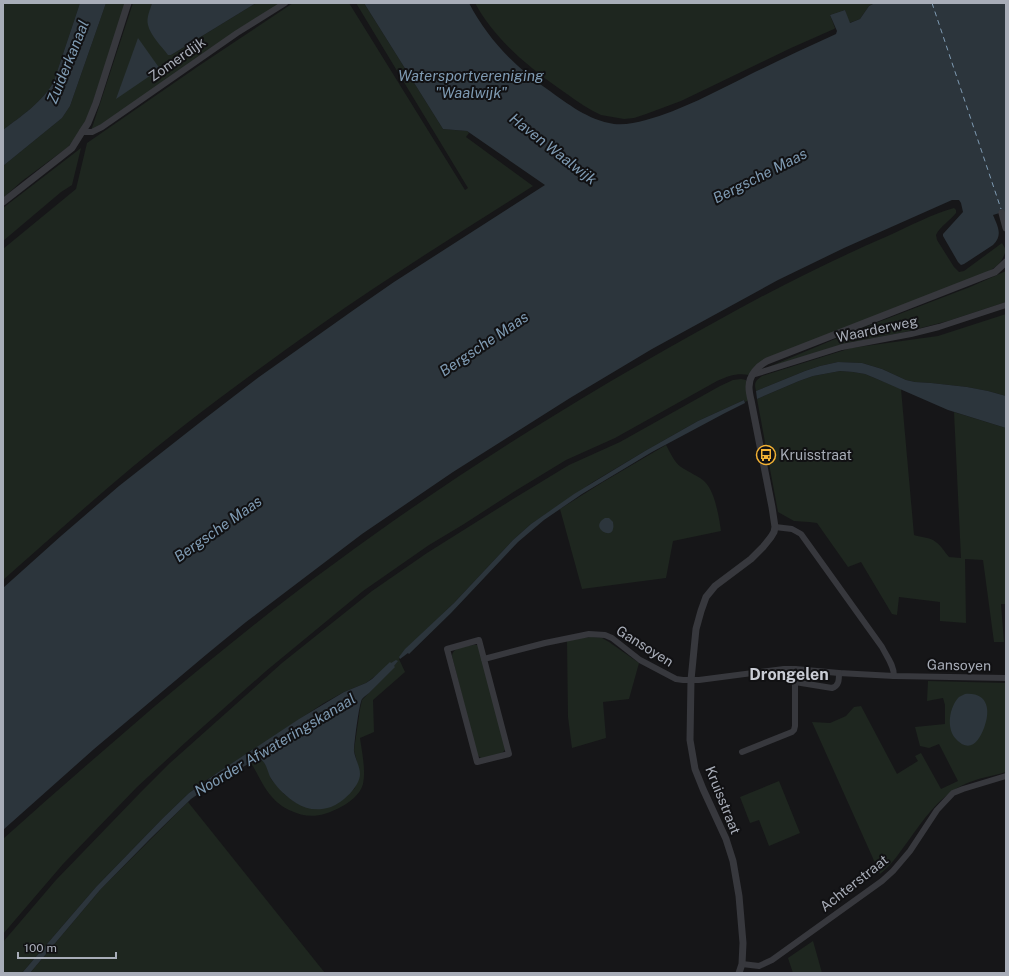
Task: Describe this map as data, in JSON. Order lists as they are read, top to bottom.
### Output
{
  "streets": {
    "street": [
      "Zomerdijk",
      "Waarderweg",
      "Gansoyen",
      "Kruisstraat",
      "Achterstraat"
    ]
  },
  "crossings": [
    ["Gansoyen", "Kruisstraat"],
    ["Kruisstraat", "Achterstraat"]
  ],
  "districts": ["Drongelen"],
  "water": [
    "Zuiderkanaal",
    "Watersportvereniging \"Waalwijk\"",
    "Haven Waalwijk",
    "Bergsche Maas",
    "Noorder Afwateringskanaal"
  ],
  "places": {
    "bus stop": ["Kruisstraat"]
  },
  "scale_bar": "100 m"
}
